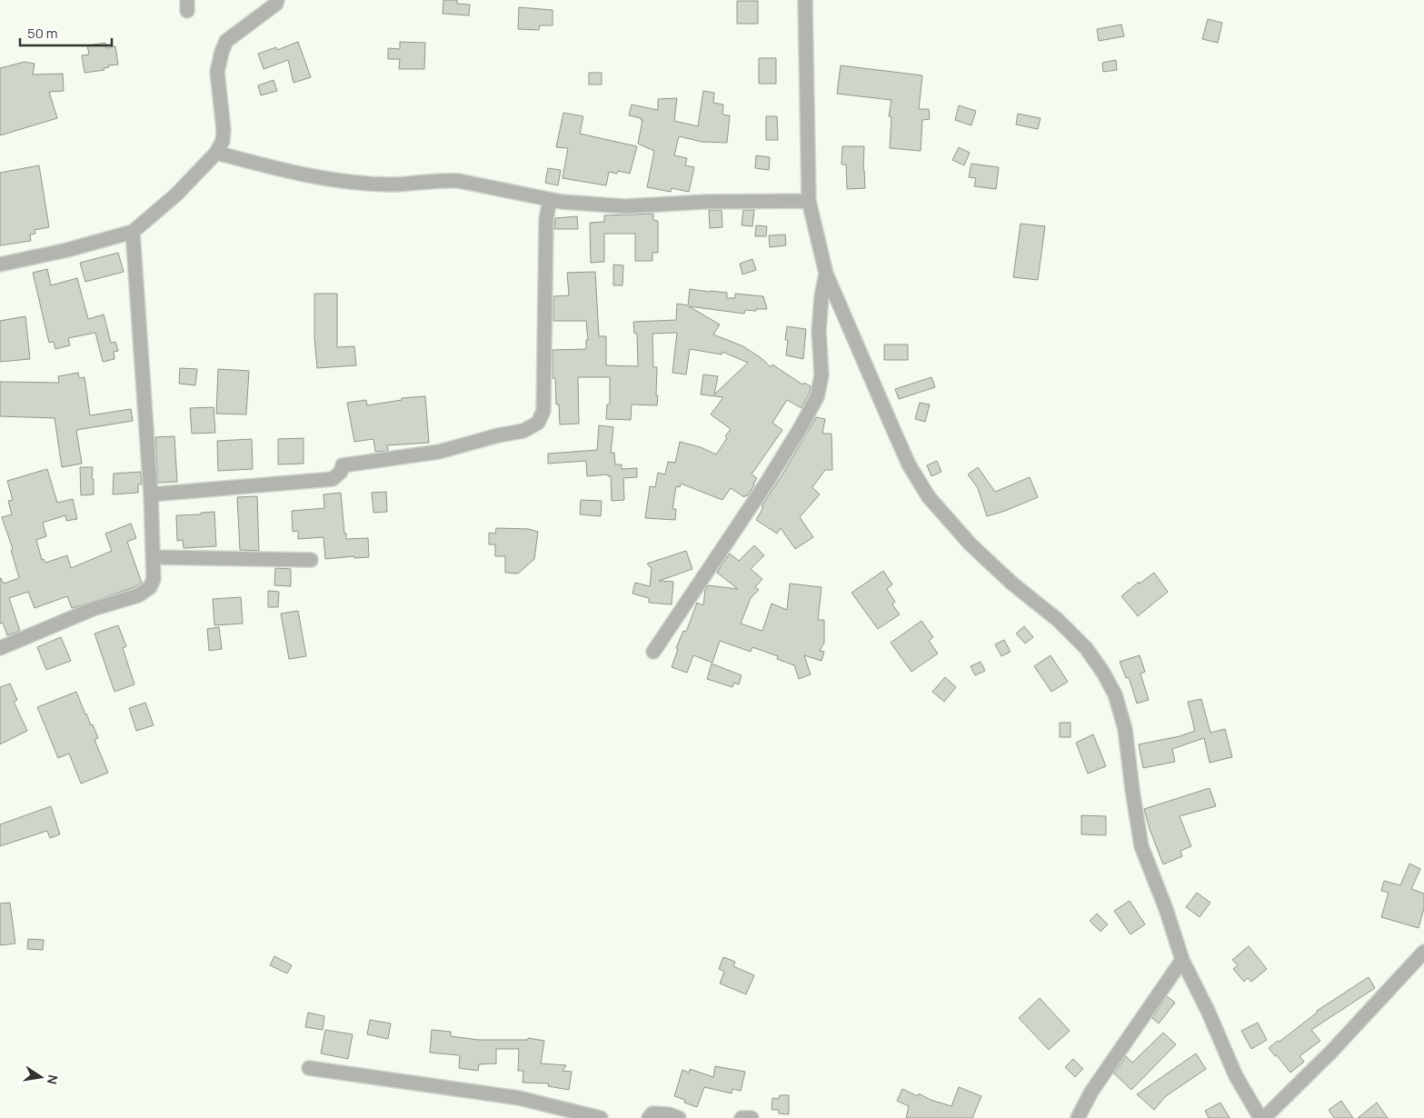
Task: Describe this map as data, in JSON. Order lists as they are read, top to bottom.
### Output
{
  "scale_bar": "50 m",
  "north": "right"
}
